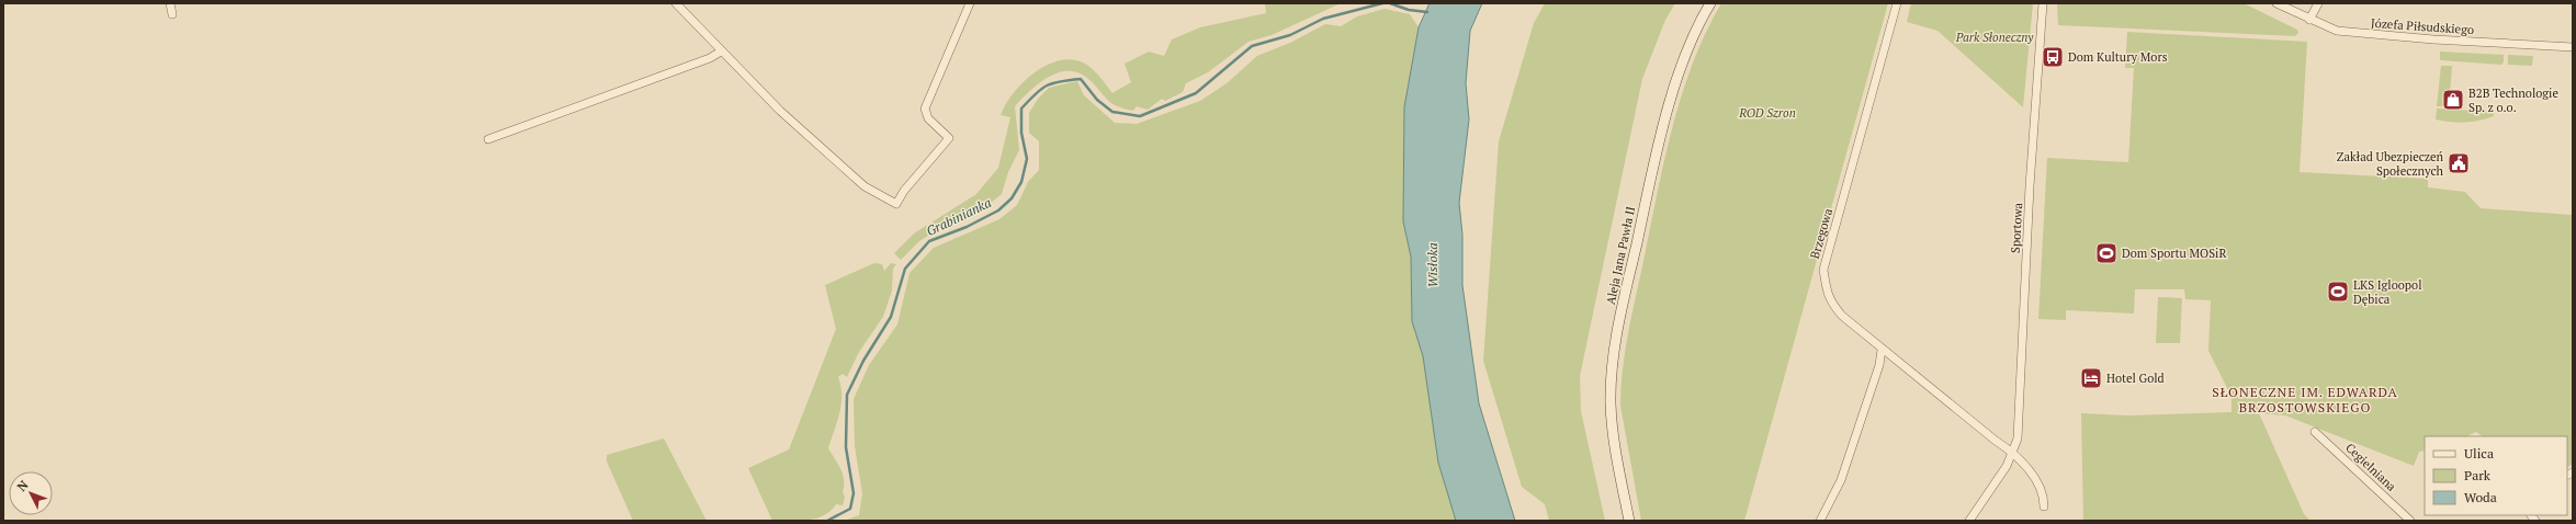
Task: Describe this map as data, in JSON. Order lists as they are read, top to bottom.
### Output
{
  "streets": {
    "street": [
      "Józefa Piłsudskiego",
      "Sportowa",
      "Brzegowa",
      "Aleja Jana Pawła II",
      "Cegielniana"
    ]
  },
  "districts": ["SŁONECZNE IM. EDWARDA BRZOSTOWSKIEGO"],
  "water": ["Grabinianka", "Wisłoka"],
  "parks": ["Park Słoneczny", "ROD Szron"],
  "places": {
    "bus stop": ["Dom Kultury Mors"],
    "shop": ["B2B Technologie Sp. z o.o."],
    "public building": ["Zakład Ubezpieczeń Społecznych"],
    "sports": ["Dom Sportu MOSiR", "LKS Igloopol Dębica"],
    "hotel": ["Hotel Gold"]
  },
  "legend": ["Ulica", "Park", "Woda"],
  "north": "top left"
}
